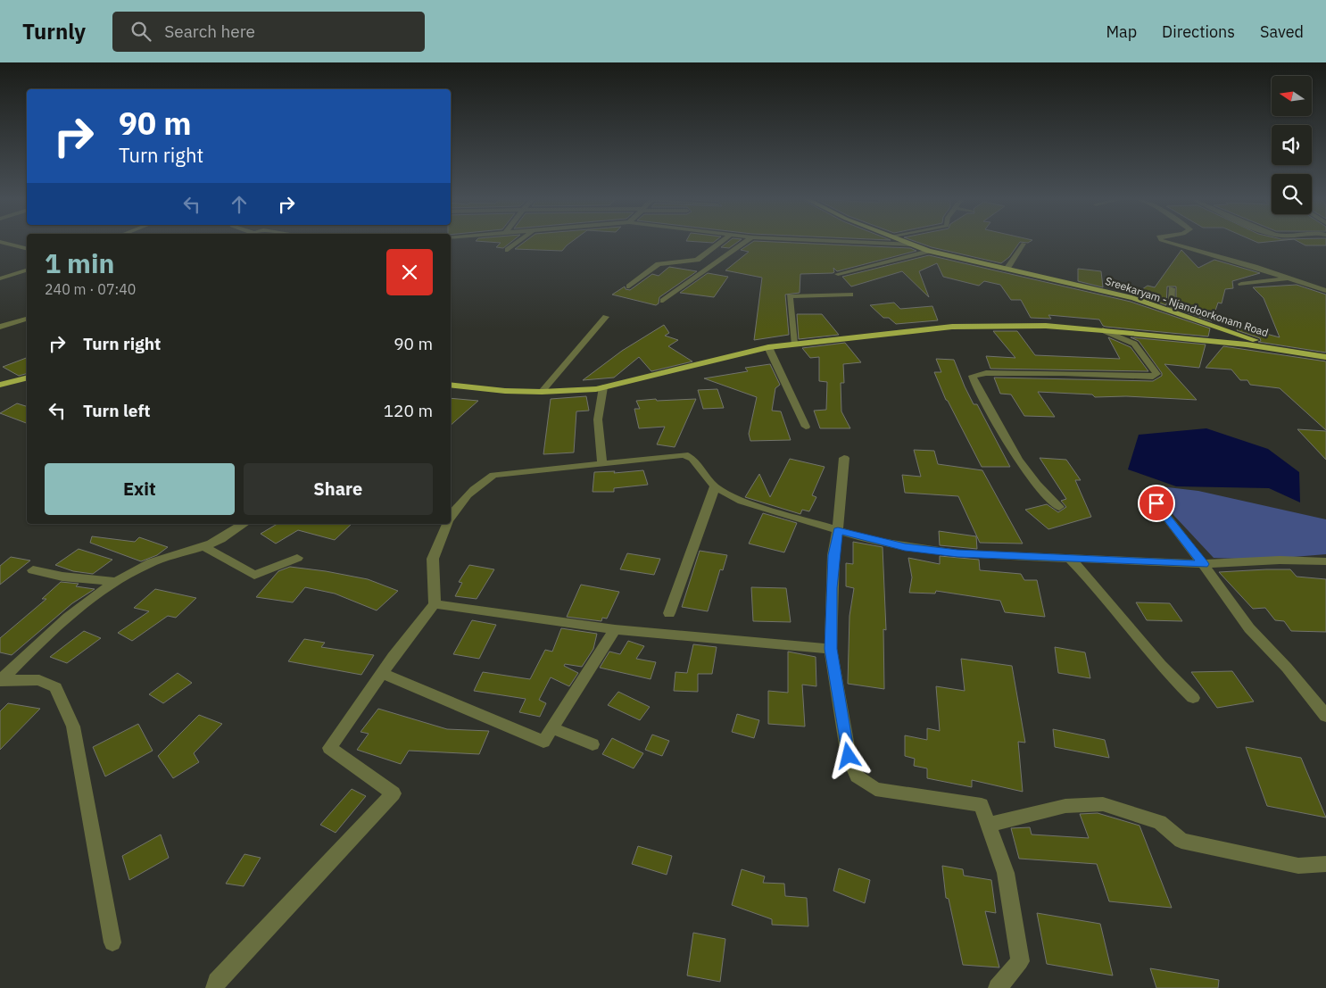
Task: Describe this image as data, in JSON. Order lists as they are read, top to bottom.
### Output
{
  "streets": {
    "main road": ["Sreekaryam - Njandoorkonam Road"]
  },
  "north": "left",
  "page": {
    "header": "Turnly",
    "search": "Search here",
    "nav": ["Map", "Directions", "Saved"],
    "turn": ["90 m", "Turn right"],
    "heading": ["1 min", "240 m · 07:40"],
    "list": [
      {
        "name": "Turn right",
        "value": "90 m"
      },
      {
        "name": "Turn left",
        "value": "120 m"
      }
    ],
    "buttons": ["Exit", "Share"]
  }
}
